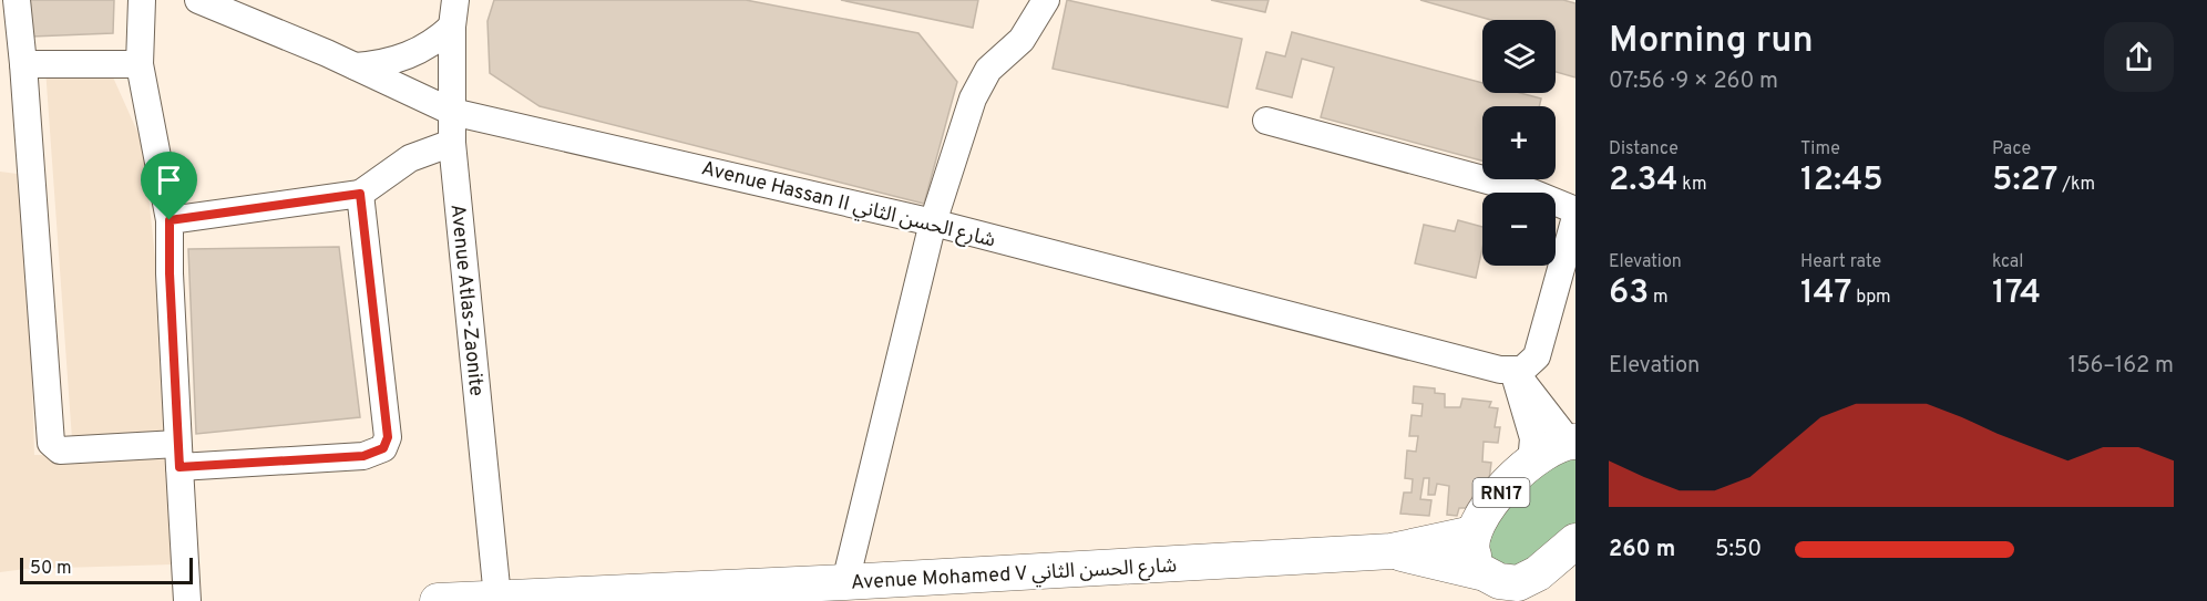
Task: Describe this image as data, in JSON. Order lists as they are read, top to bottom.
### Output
{
  "streets": {
    "main road": ["RN17", "Avenue Mohamed V شارع الحسن الثاني"],
    "street": ["Avenue Hassan II شارع الحسن الثاني", "Avenue Atlas-Zaonite"]
  },
  "crossings": [
    ["Avenue Hassan II شارع الحسن الثاني", "Avenue Atlas-Zaonite"],
    ["Avenue Atlas-Zaonite", "Avenue Mohamed V شارع الحسن الثاني"]
  ],
  "scale_bar": "50 m",
  "page": {
    "heading": ["Morning run", "07:56 · 9 × 260 m"],
    "map_buttons": ["+", "−"],
    "stats": [
      ["Distance", "2.34 km"],
      ["Time", "12:45"],
      ["Pace", "5:27 /km"],
      ["Elevation", "63 m"],
      ["Heart rate", "147 bpm"],
      ["kcal", "174"]
    ],
    "chart": ["Elevation", "156–162 m"],
    "list": [
      {
        "name": "260 m",
        "note": "5:50"
      }
    ],
    "scale": "50 m"
  }
}
